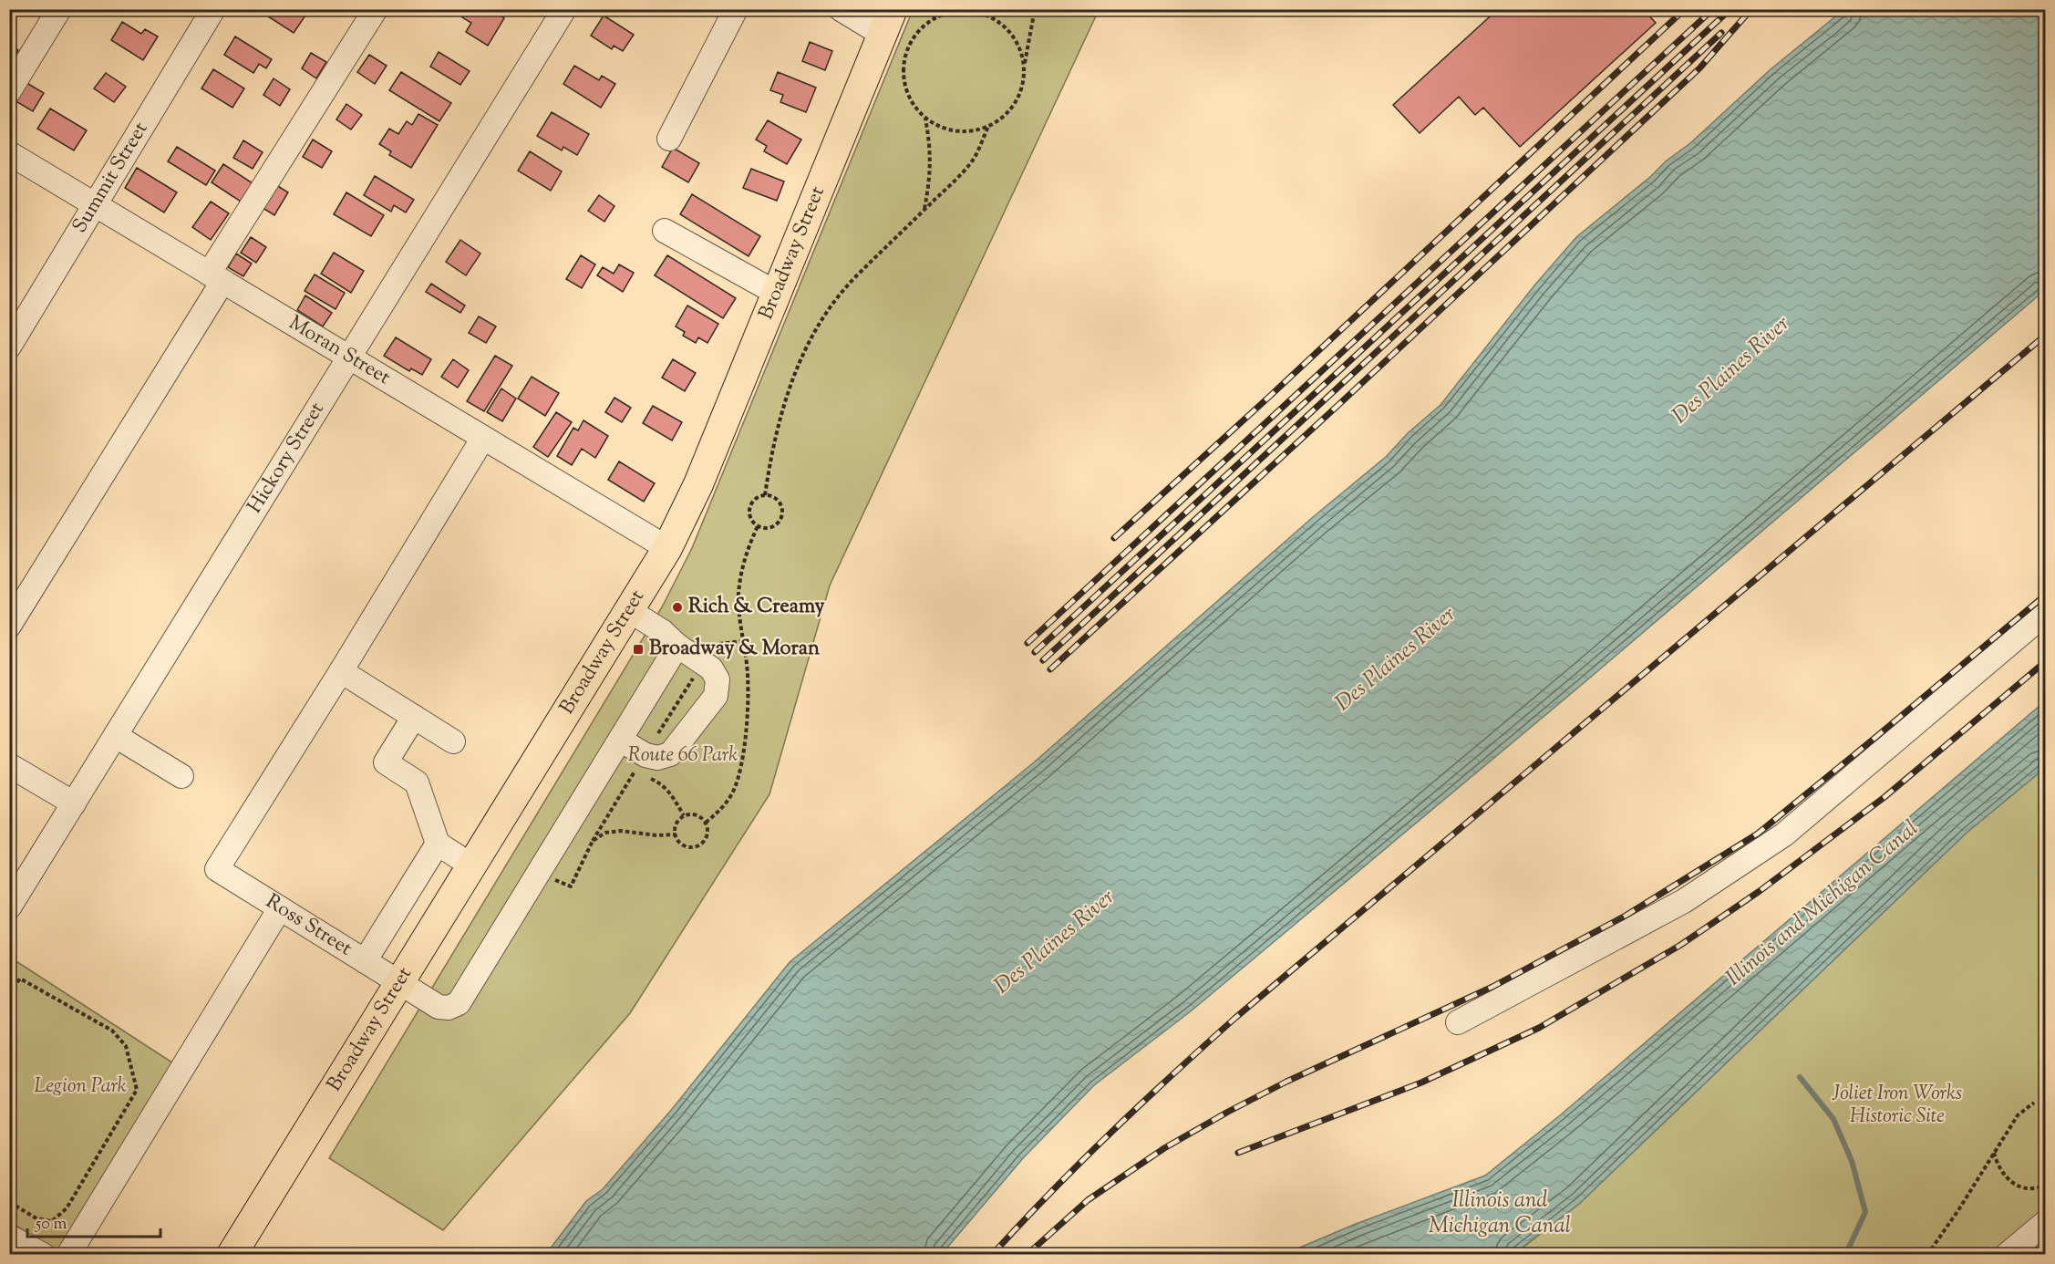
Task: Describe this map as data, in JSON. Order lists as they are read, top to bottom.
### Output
{
  "streets": {
    "main road": ["Broadway Street"],
    "street": [
      "Summit Street",
      "Moran Street",
      "Hickory Street",
      "Ross Street"
    ]
  },
  "crossings": [
    ["Summit Street", "Moran Street"],
    ["Broadway Street", "Moran Street"],
    ["Broadway Street", "Ross Street"],
    ["Moran Street", "Hickory Street"]
  ],
  "water": ["Des Plaines River", "Illinois and Michigan Canal"],
  "parks": ["Route 66 Park", "Legion Park", "Joliet Iron Works Historic Site"],
  "places": {
    "other": ["Rich & Creamy"],
    "transit": ["Broadway & Moran"]
  },
  "scale_bar": "50 m"
}
